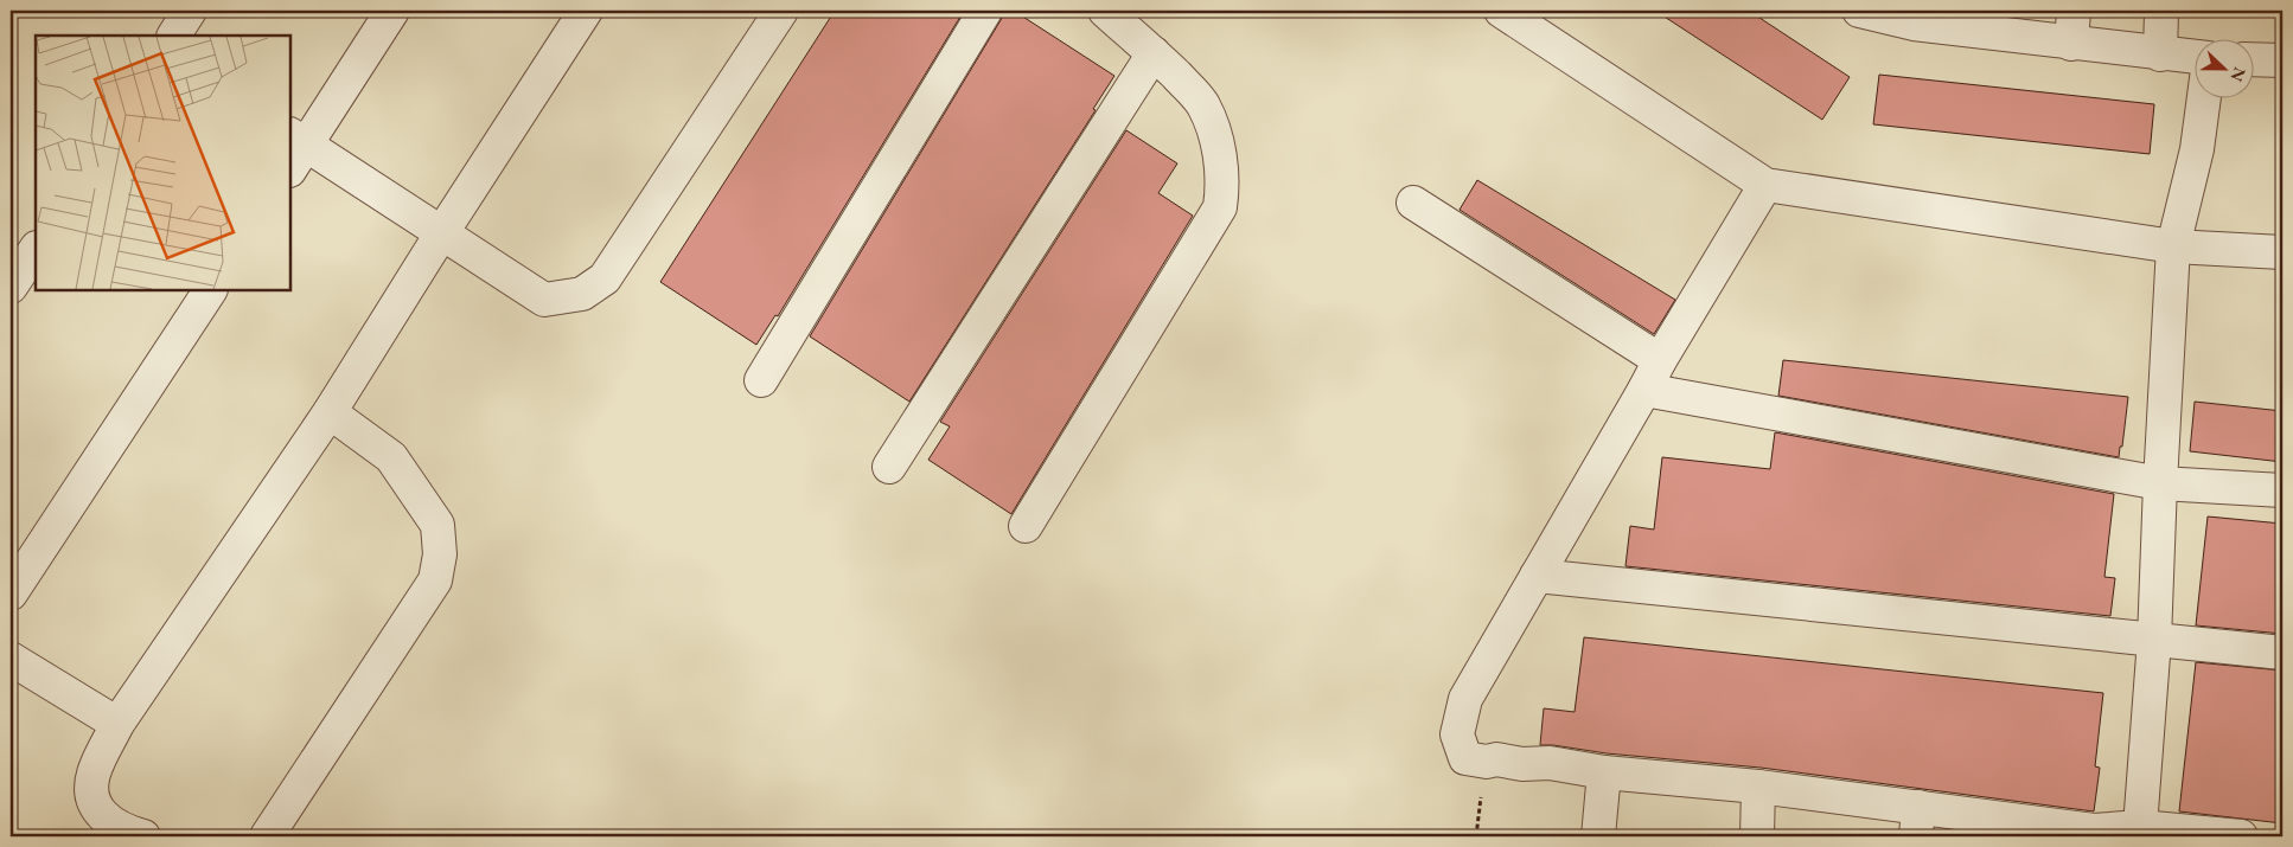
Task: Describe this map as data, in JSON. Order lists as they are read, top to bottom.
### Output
{
  "north": "right"
}
